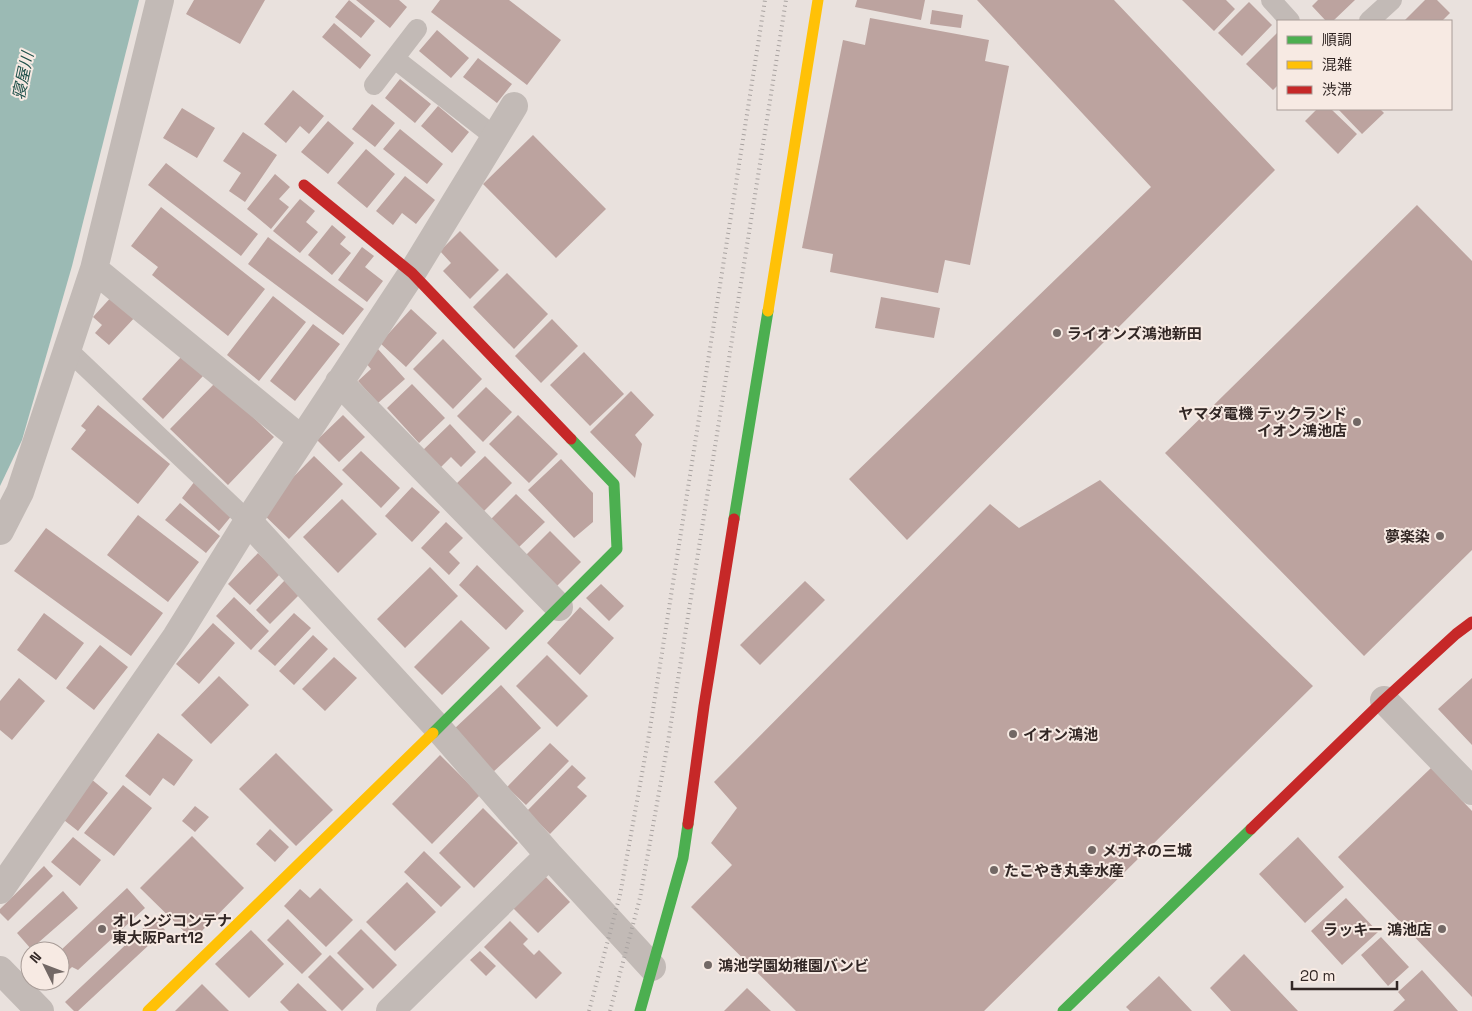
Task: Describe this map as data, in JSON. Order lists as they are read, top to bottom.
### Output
{
  "water": ["寝屋川"],
  "places": [
    "ライオンズ鴻池新田",
    "ヤマダ電機 テックランド イオン鴻池店",
    "夢楽染",
    "イオン鴻池",
    "メガネの三城",
    "たこやき丸幸水産",
    "オレンジコンテナ 東大阪Part12",
    "ラッキー 鴻池店",
    "鴻池学園幼稚園バンビ"
  ],
  "legend": ["順調", "混雑", "渋滞"],
  "scale_bar": "20 m",
  "north": "top left"
}
